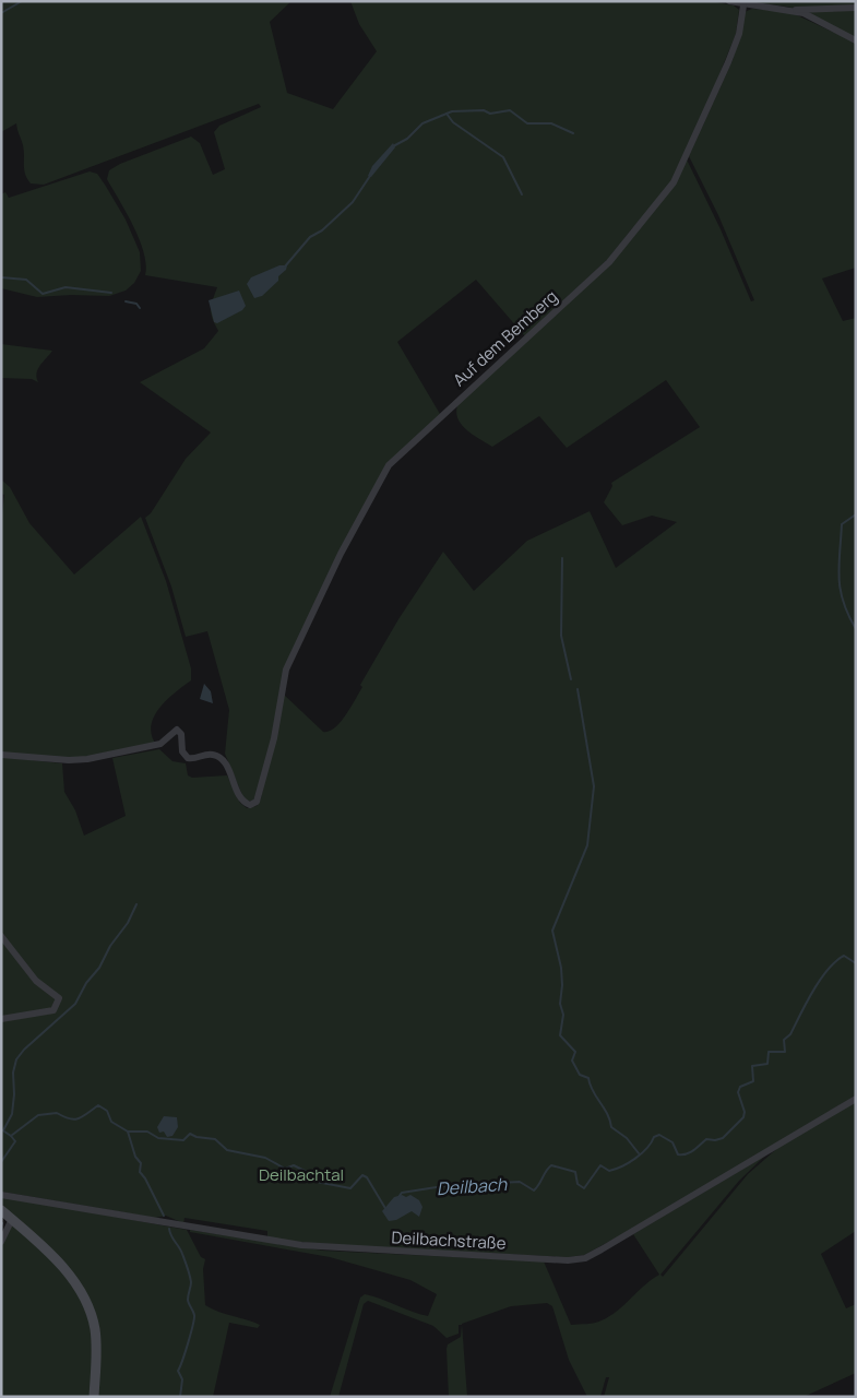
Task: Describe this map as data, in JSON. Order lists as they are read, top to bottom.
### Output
{
  "streets": {
    "street": ["Auf dem Bemberg", "Deilbachstraße"]
  },
  "water": ["Deilbach"],
  "parks": ["Deilbachtal"]
}
